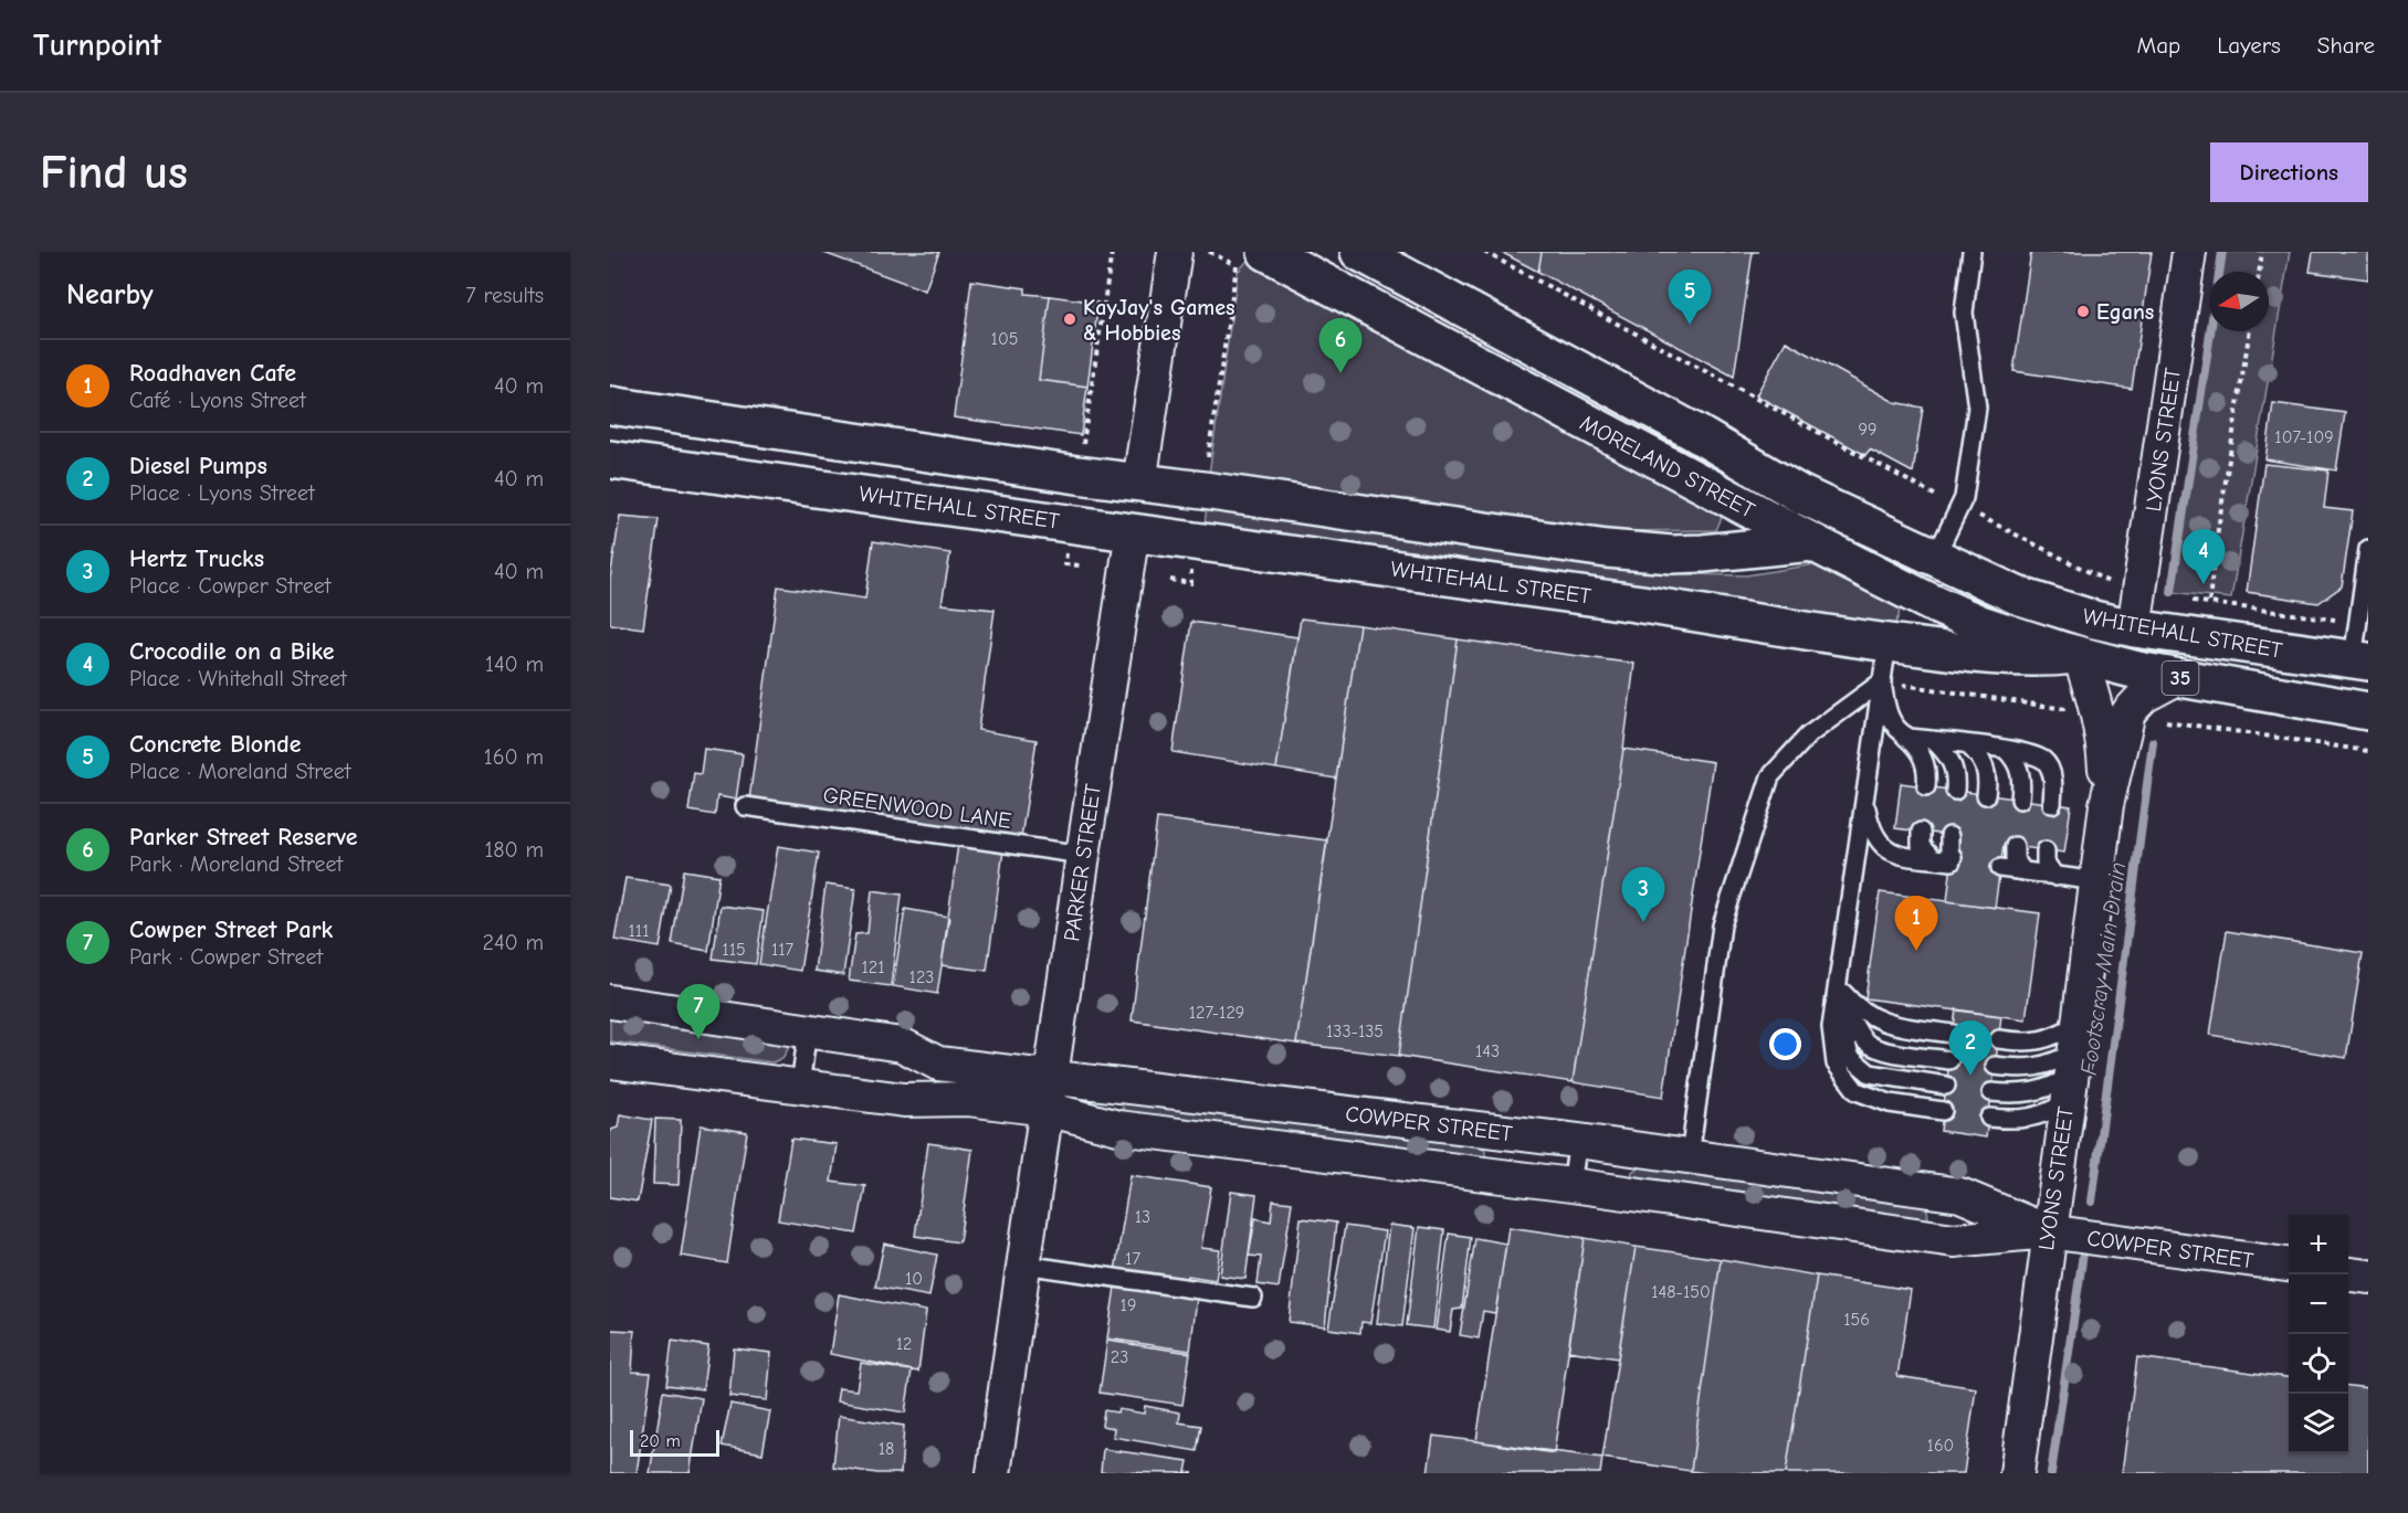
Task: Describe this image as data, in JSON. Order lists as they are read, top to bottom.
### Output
{
  "streets": {
    "main road": [
      "MORELAND STREET",
      "WHITEHALL STREET",
      "35",
      "PARKER STREET"
    ],
    "street": ["LYONS STREET", "COWPER STREET"],
    "lane": ["GREENWOOD LANE"]
  },
  "crossings": [
    ["LYONS STREET", "MORELAND STREET"],
    ["LYONS STREET", "WHITEHALL STREET"],
    ["LYONS STREET", "COWPER STREET"],
    ["MORELAND STREET", "WHITEHALL STREET"],
    ["MORELAND STREET", "35"],
    ["WHITEHALL STREET", "35"],
    ["WHITEHALL STREET", "PARKER STREET"],
    ["35", "PARKER STREET"],
    ["GREENWOOD LANE", "PARKER STREET"],
    ["PARKER STREET", "COWPER STREET"]
  ],
  "water": ["Footscray Main Drain"],
  "places": ["Egans", "KayJay's Games & Hobbies"],
  "house_numbers": [
    "105",
    "99",
    "107-109",
    "111",
    "115",
    "117",
    "121",
    "123",
    "127-129",
    "133-135",
    "143",
    "13",
    "17",
    "10",
    "148-150",
    "19",
    "156",
    "12",
    "23",
    "160",
    "18"
  ],
  "scale_bar": "20 m",
  "north": "left",
  "page": {
    "header": "Turnpoint",
    "nav": ["Map", "Layers", "Share"],
    "buttons": "Directions",
    "title": "Find us",
    "heading": ["Nearby", "7 results"],
    "pins": [
      "5",
      "6",
      "4",
      "3",
      "1",
      "7",
      "2"
    ],
    "list": [
      {
        "mark": "1",
        "name": "Roadhaven Cafe",
        "note": "Café · Lyons Street",
        "value": "40 m"
      },
      {
        "mark": "2",
        "name": "Diesel Pumps",
        "note": "Place · Lyons Street",
        "value": "40 m"
      },
      {
        "mark": "3",
        "name": "Hertz Trucks",
        "note": "Place · Cowper Street",
        "value": "40 m"
      },
      {
        "mark": "4",
        "name": "Crocodile on a Bike",
        "note": "Place · Whitehall Street",
        "value": "140 m"
      },
      {
        "mark": "5",
        "name": "Concrete Blonde",
        "note": "Place · Moreland Street",
        "value": "160 m"
      },
      {
        "mark": "6",
        "name": "Parker Street Reserve",
        "note": "Park · Moreland Street",
        "value": "180 m"
      },
      {
        "mark": "7",
        "name": "Cowper Street Park",
        "note": "Park · Cowper Street",
        "value": "240 m"
      }
    ],
    "map_buttons": ["+", "−"],
    "scale": "20 m"
  }
}
